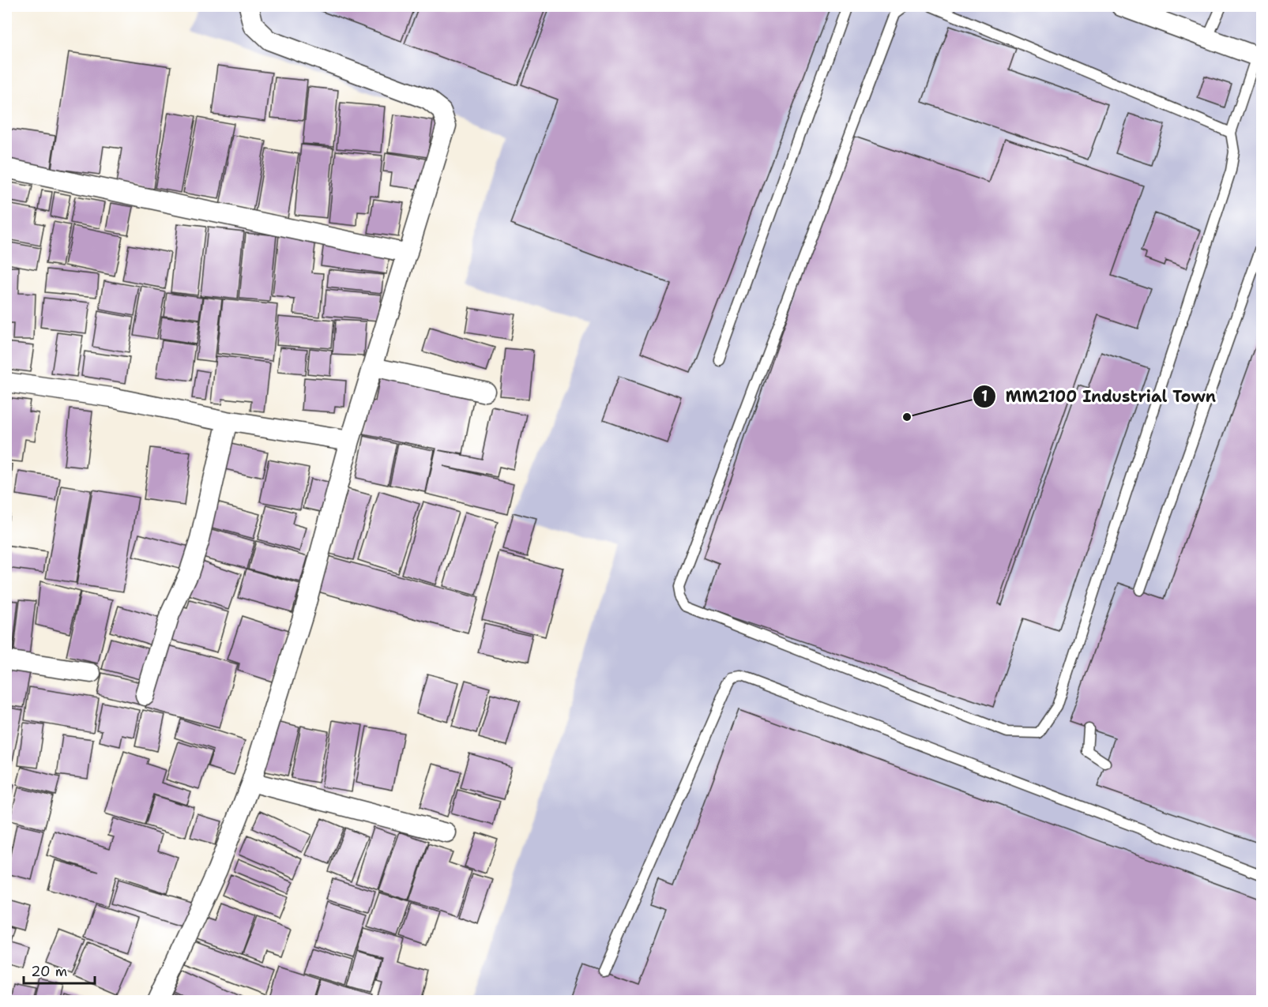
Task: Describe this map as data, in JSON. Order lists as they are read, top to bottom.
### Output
{
  "places": ["MM2100 Industrial Town"],
  "scale_bar": "20 m"
}
